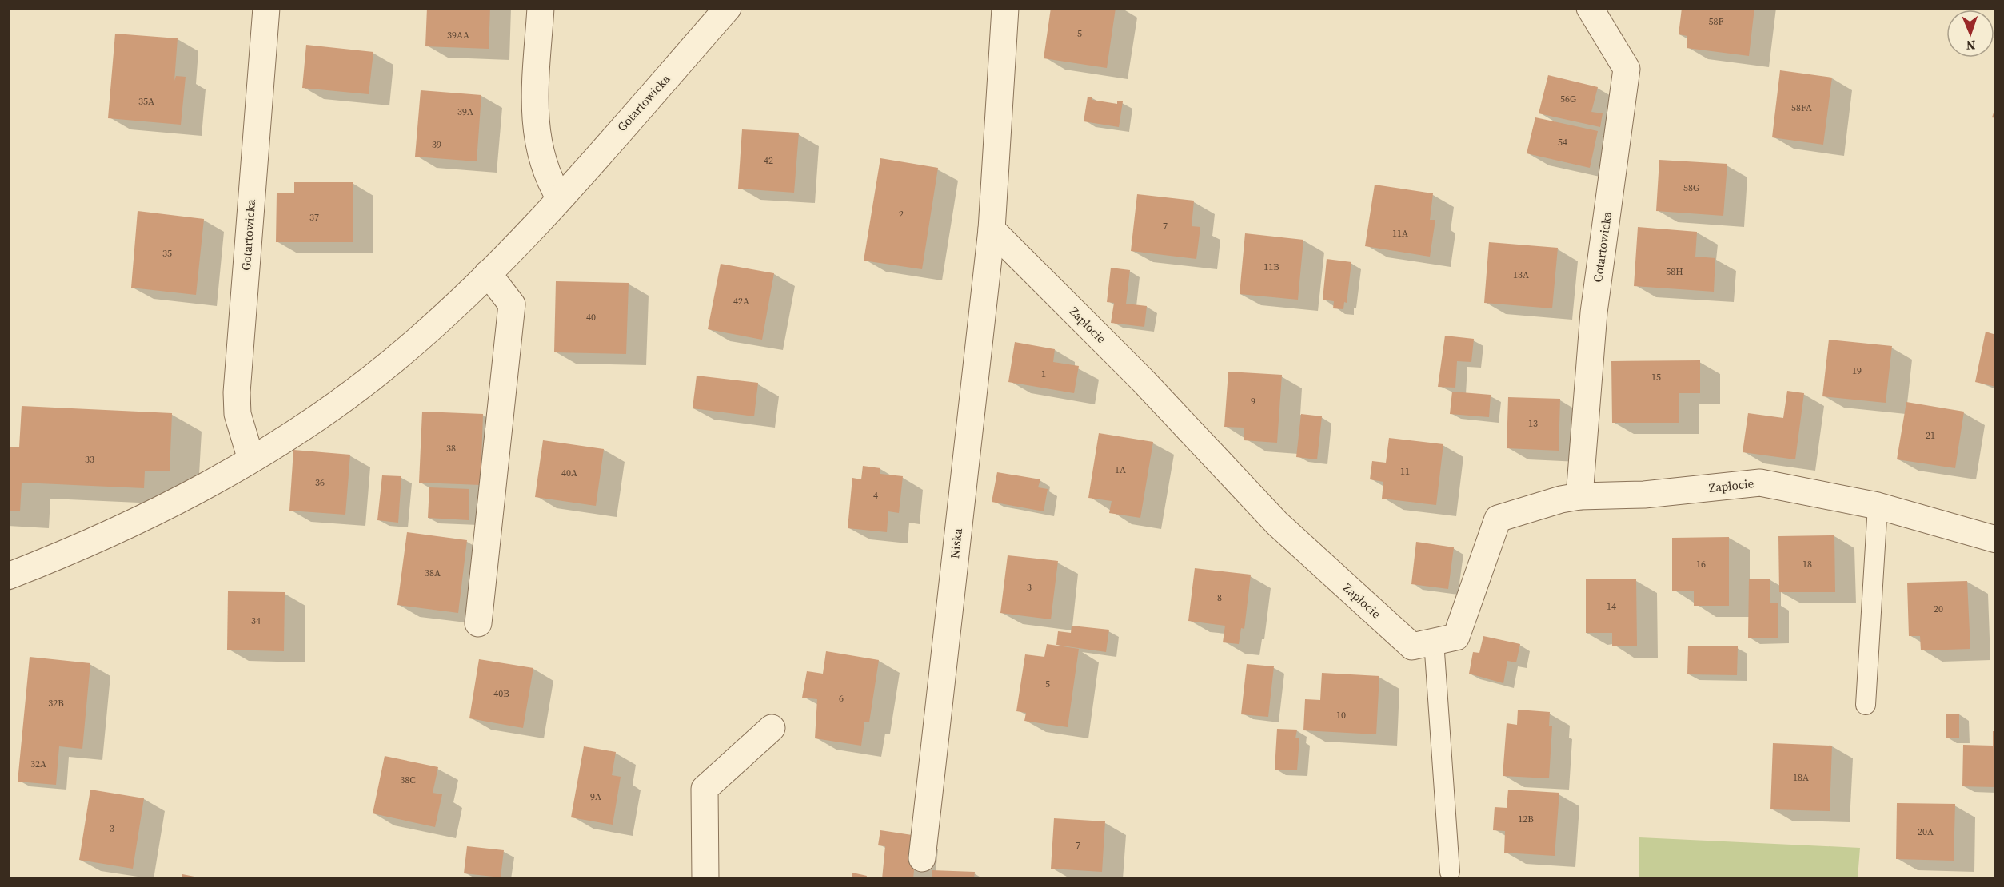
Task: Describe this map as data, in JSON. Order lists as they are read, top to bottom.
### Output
{
  "streets": {
    "street": ["Gotartowicka", "Zapłocie", "Niska"]
  },
  "crossings": [
    ["Gotartowicka", "Zapłocie"],
    ["Zapłocie", "Niska"]
  ],
  "house_numbers": [
    "58F",
    "5",
    "39AA",
    "56G",
    "35A",
    "58FA",
    "39A",
    "54",
    "39",
    "42",
    "58G",
    "2",
    "37",
    "7",
    "11A",
    "35",
    "11B",
    "58H",
    "13A",
    "42A",
    "40",
    "19",
    "1",
    "15",
    "9",
    "13",
    "21",
    "38",
    "33",
    "1A",
    "11",
    "40A",
    "36",
    "4",
    "16",
    "18",
    "38A",
    "3",
    "8",
    "14",
    "20",
    "34",
    "5",
    "40B",
    "6",
    "32B",
    "10",
    "32A",
    "18A",
    "38C",
    "9A",
    "12B",
    "3",
    "20A",
    "7"
  ],
  "north": "bottom"
}
